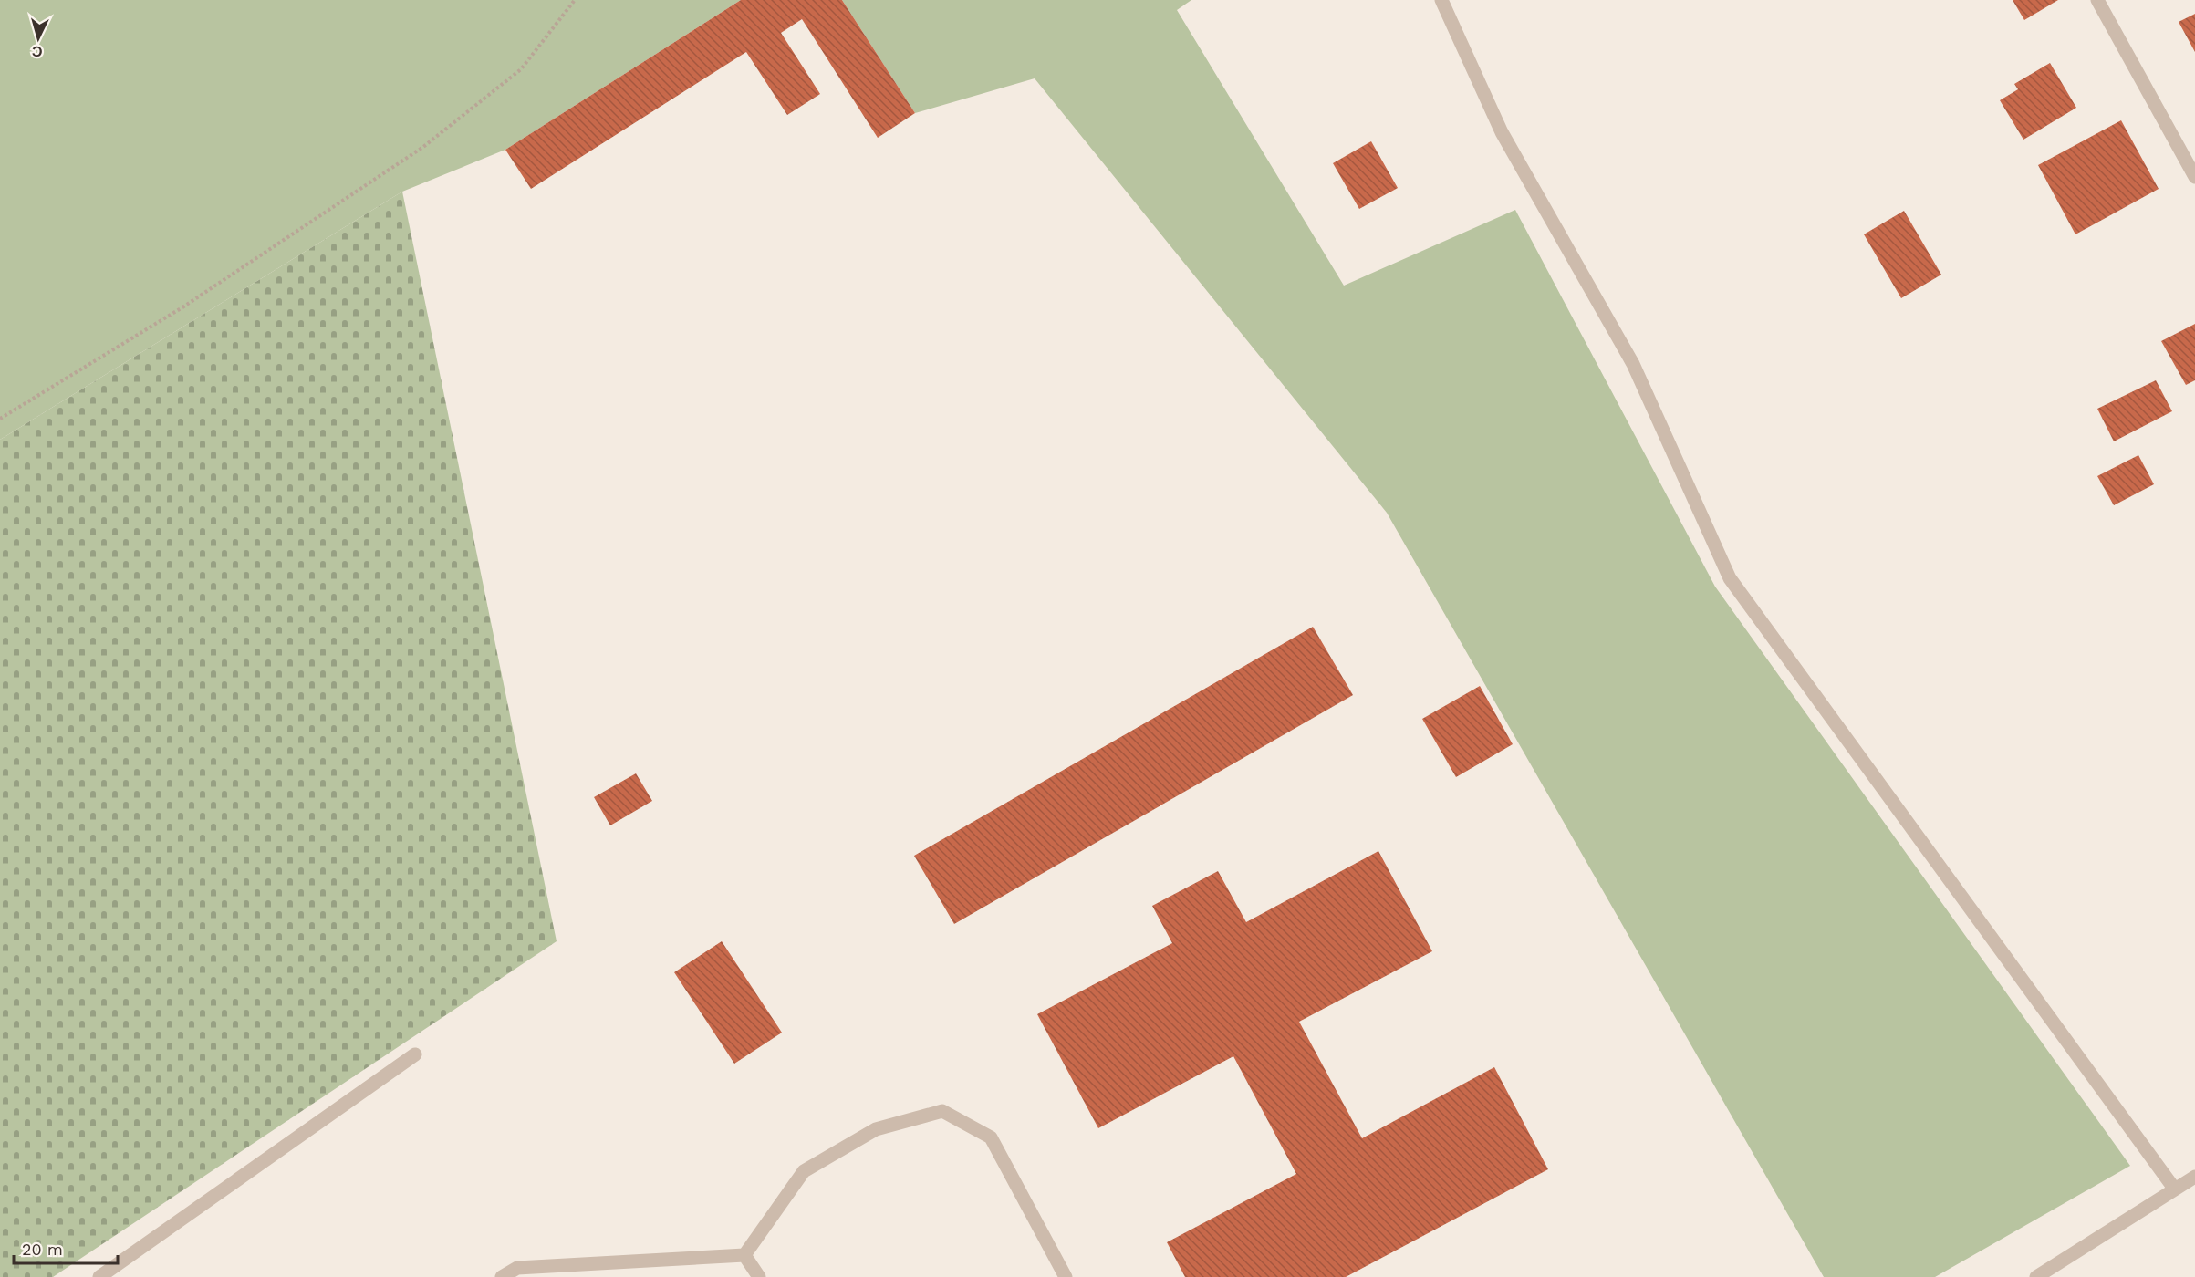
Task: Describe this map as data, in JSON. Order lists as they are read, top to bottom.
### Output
{
  "scale_bar": "20 m",
  "north": "bottom"
}
